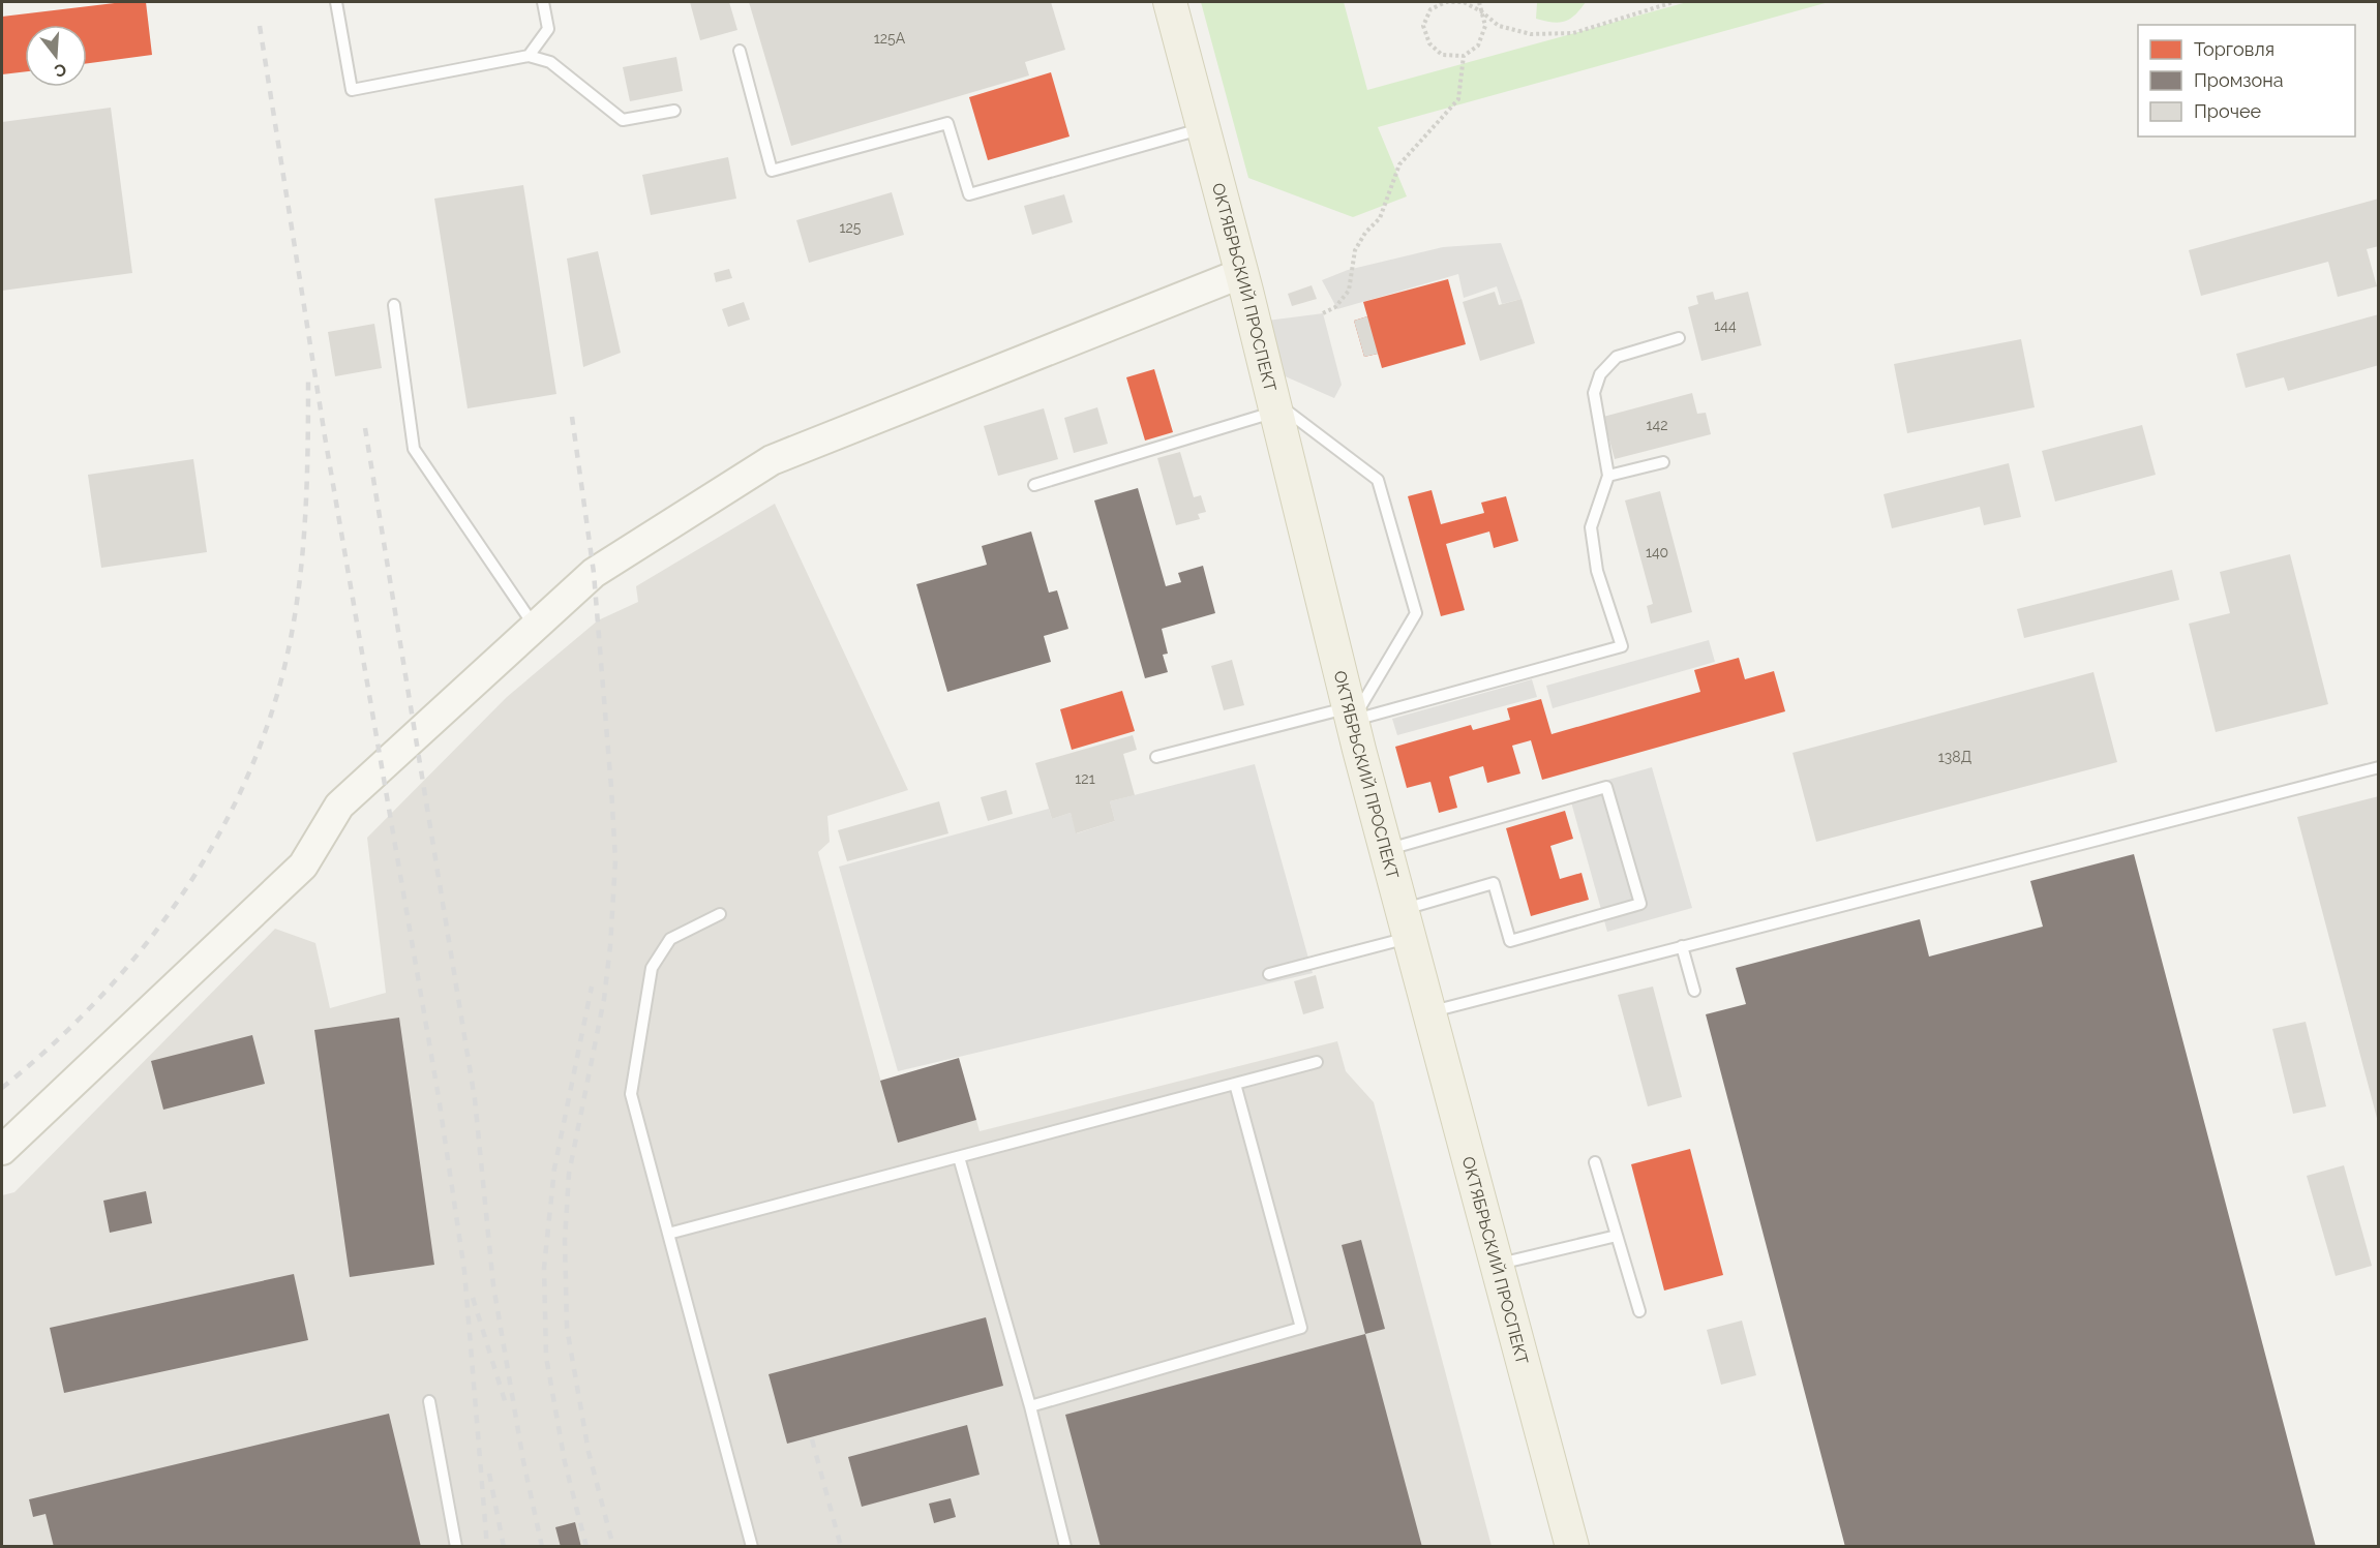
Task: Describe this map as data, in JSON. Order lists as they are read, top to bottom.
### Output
{
  "streets": {
    "main road": ["ОКТЯБРЬСКИЙ ПРОСПЕКТ"]
  },
  "house_numbers": [
    "125А",
    "125",
    "144",
    "142",
    "140",
    "138Д",
    "121"
  ],
  "legend": ["Торговля", "Промзона", "Прочее"],
  "north": "bottom"
}
